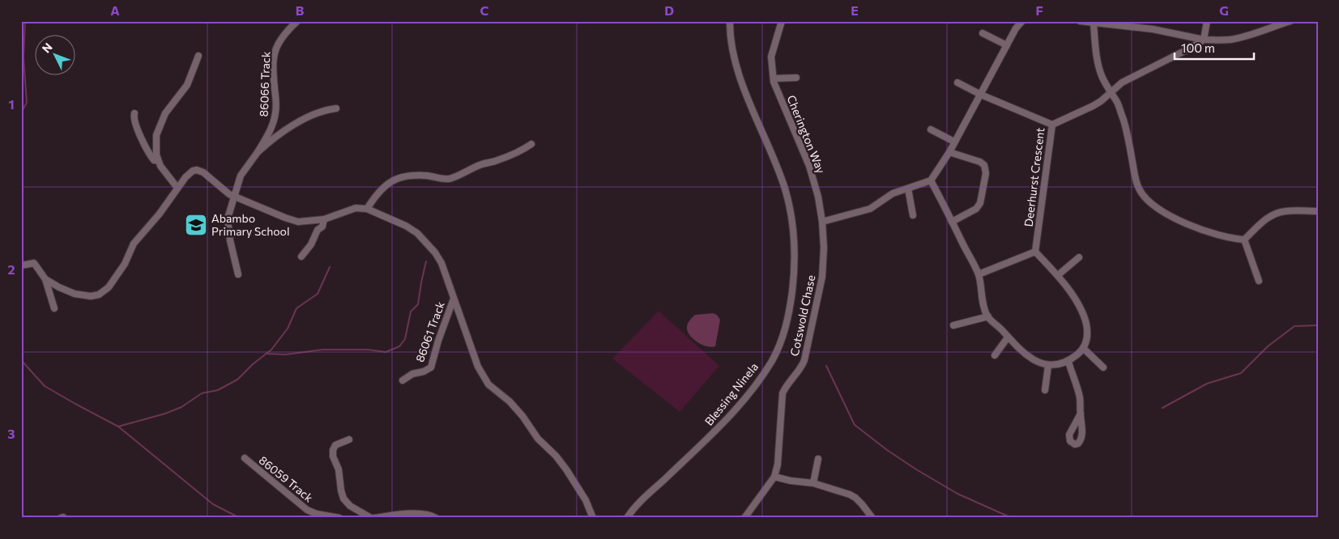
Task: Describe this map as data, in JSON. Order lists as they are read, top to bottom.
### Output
{
  "streets": {
    "street": [
      "86066 Track",
      "Cherington Way",
      "Deerhurst Crescent",
      "Cotswold Chase",
      "86061 Track",
      "Blessing Ninela",
      "86059 Track"
    ]
  },
  "crossings": [
    ["Cherington Way", "Cotswold Chase"]
  ],
  "places": {
    "school or university": ["Abambo Primary School"]
  },
  "scale_bar": "100 m",
  "north": "top left",
  "grid": {
    "columns": [
      "A",
      "B",
      "C",
      "D",
      "E",
      "F",
      "G"
    ],
    "rows": ["1", "2", "3"]
  }
}
